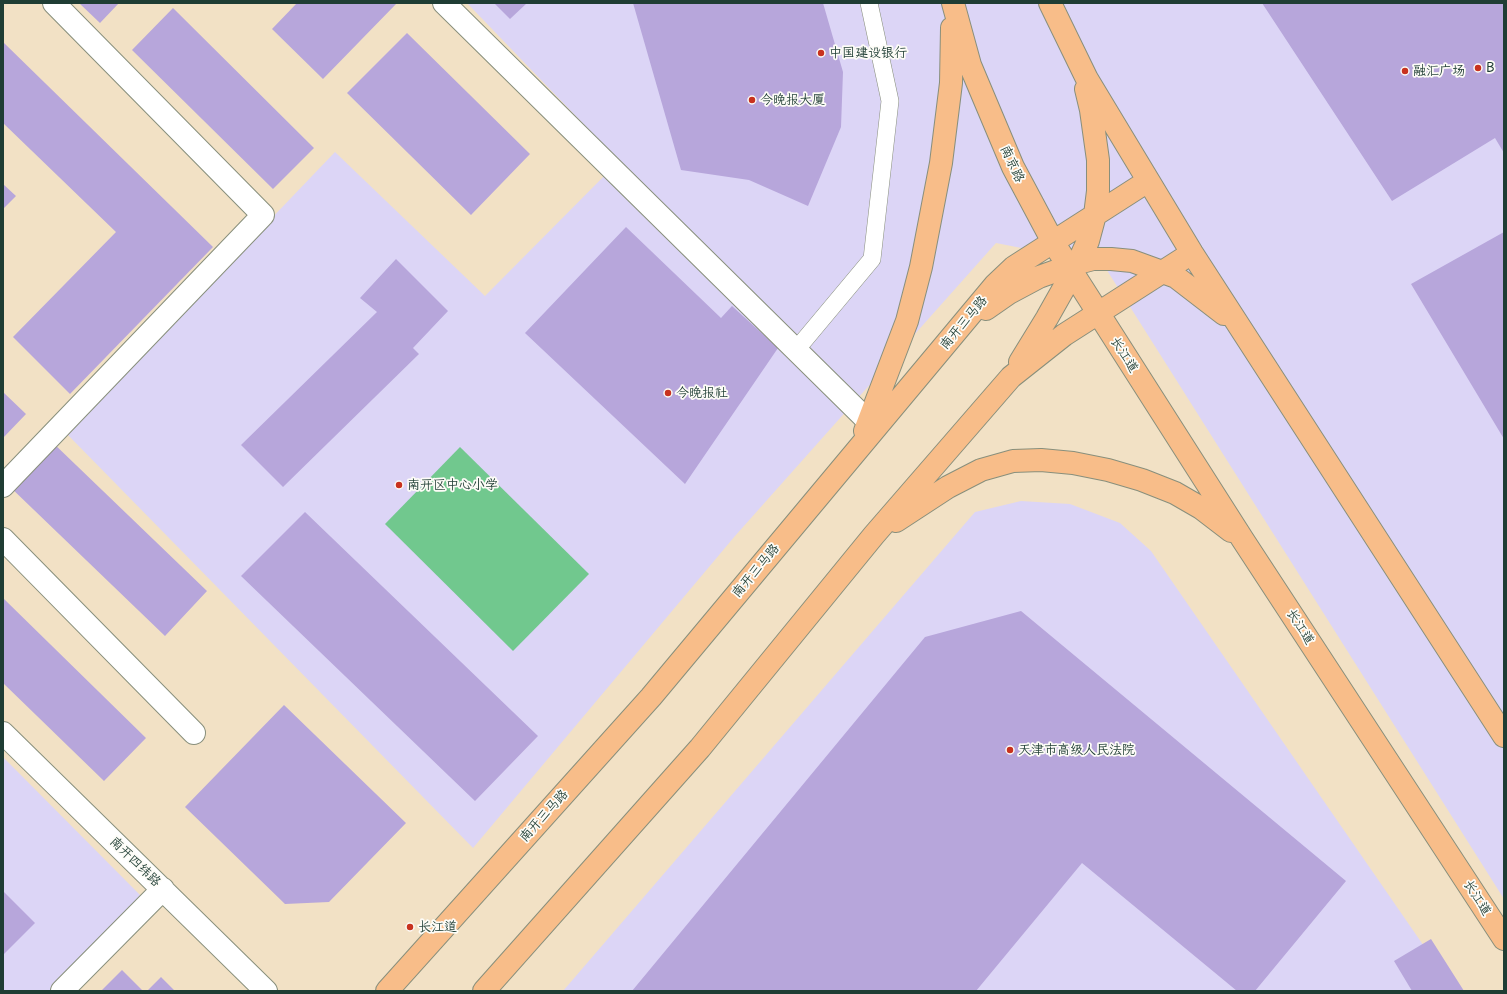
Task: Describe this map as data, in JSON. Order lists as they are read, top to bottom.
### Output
{
  "streets": {
    "main road": ["南京路", "南开三马路", "长江道"],
    "street": ["南开四纬路"]
  },
  "crossings": [
    ["南京路", "南开三马路"],
    ["南京路", "长江道"]
  ],
  "places": [
    "中国建设银行",
    "B",
    "融汇广场",
    "今晚报大厦",
    "今晚报社",
    "南开区中心小学",
    "天津市高级人民法院",
    "长江道"
  ]
}
